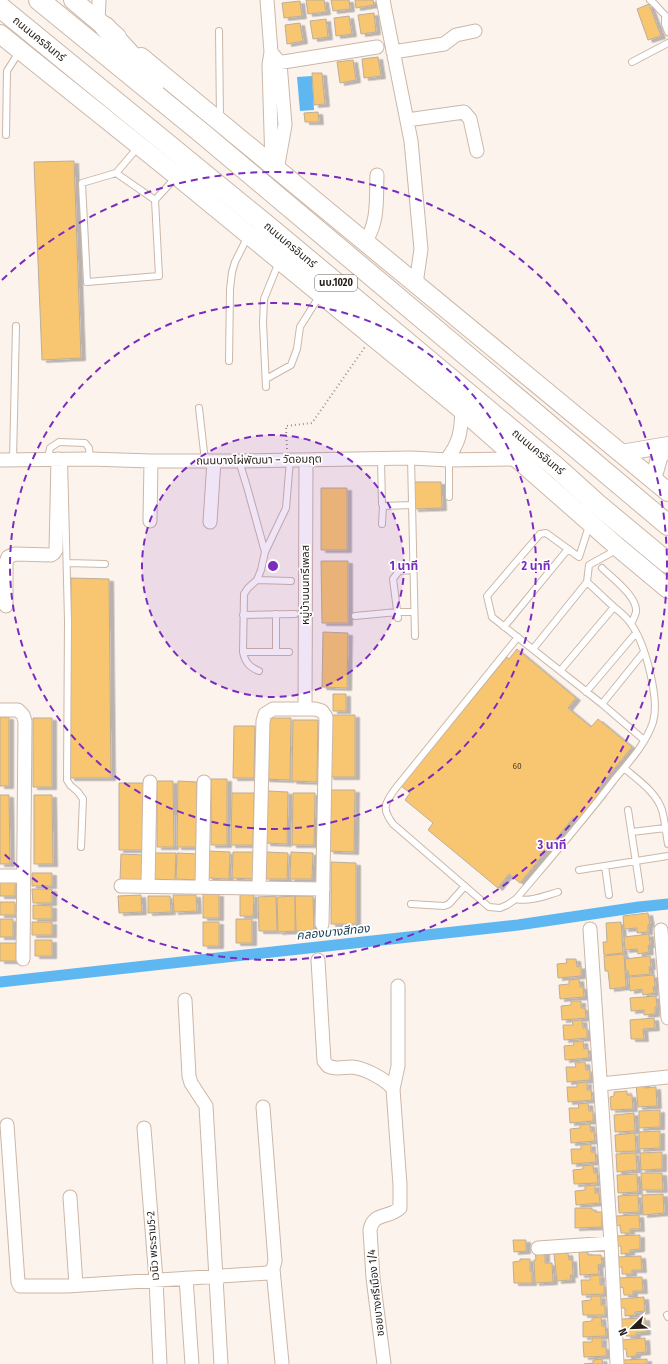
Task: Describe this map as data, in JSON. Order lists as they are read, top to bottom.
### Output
{
  "streets": {
    "main road": ["ถนนนครอินทร์", "นบ.1020"],
    "street": [
      "ถนนบางไผ่พัฒนา – วัดอมฤต",
      "หมู่บ้านนนทรีเพลส",
      "เวนิว พระราม5-2",
      "ซอยบางศรีเมือง 1/4"
    ]
  },
  "crossings": [
    ["ถนนนครอินทร์", "ถนนบางไผ่พัฒนา – วัดอมฤต"],
    ["ถนนบางไผ่พัฒนา – วัดอมฤต", "หมู่บ้านนนทรีเพลส"]
  ],
  "water": ["คลองบางสีทอง"],
  "house_numbers": ["60"],
  "north": "bottom left",
  "rings": ["1 นาที", "2 นาที", "3 นาที"]
}
